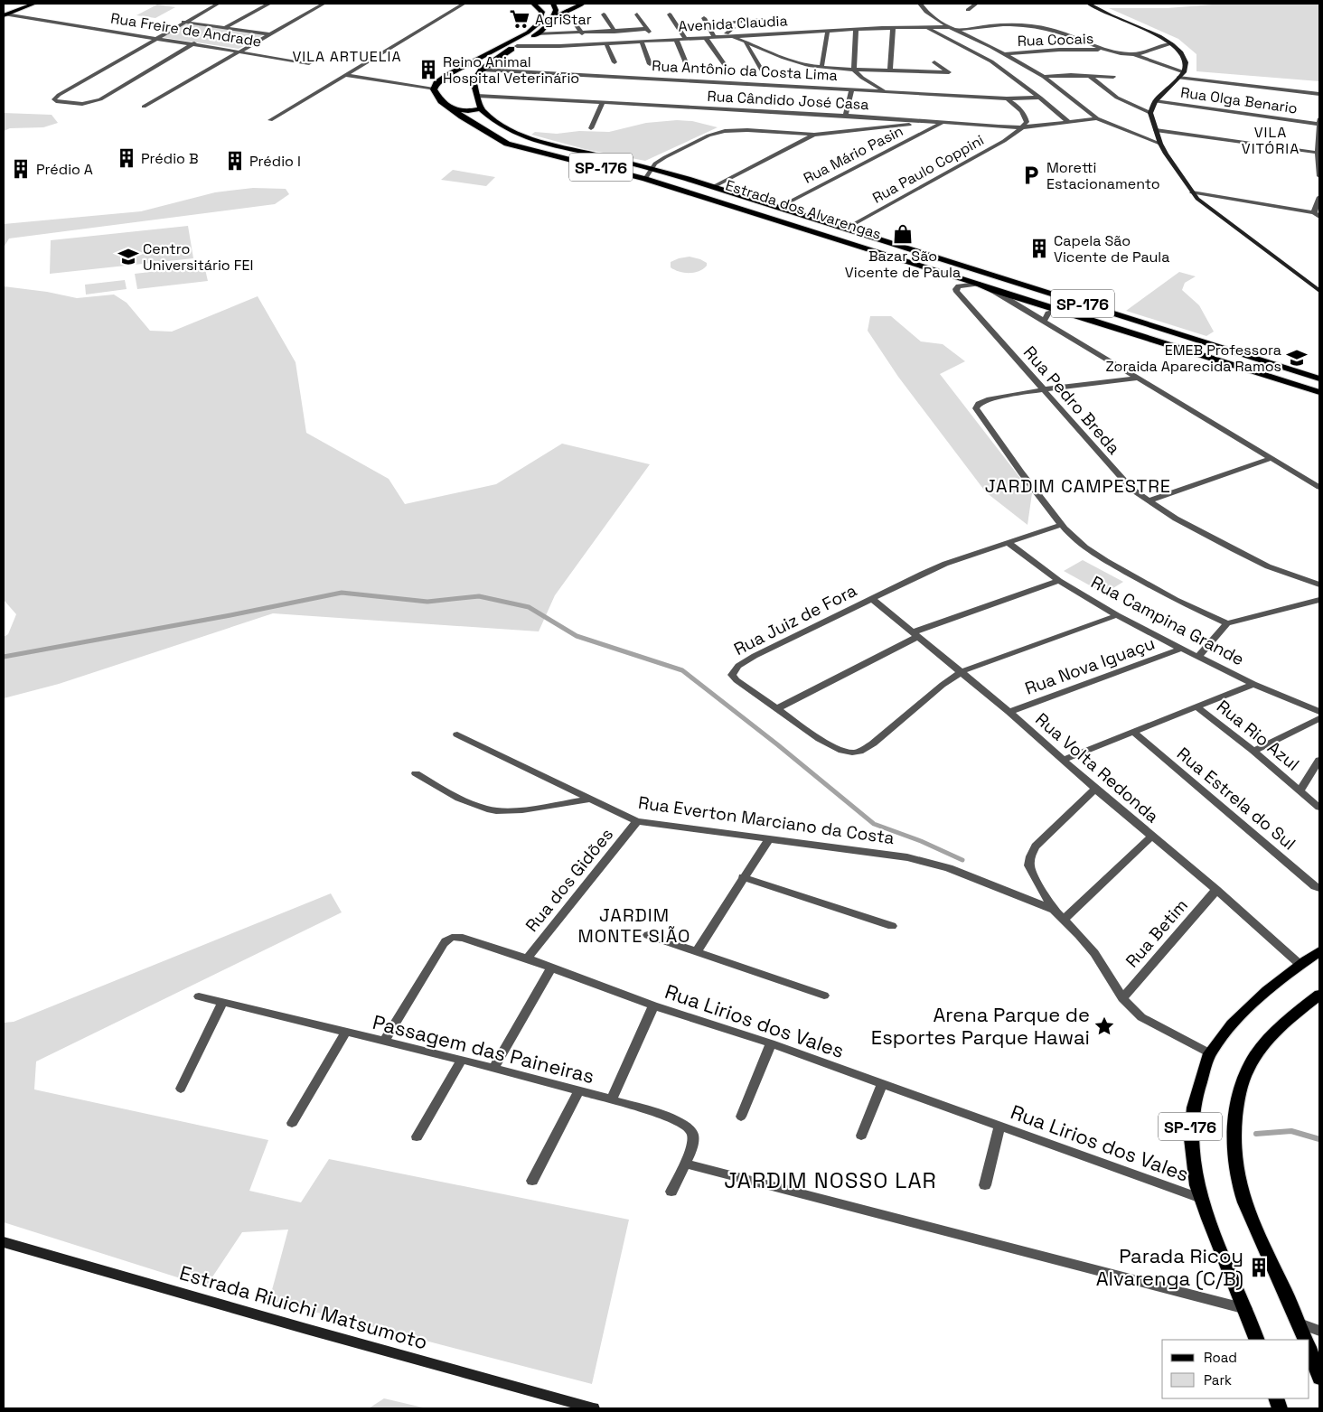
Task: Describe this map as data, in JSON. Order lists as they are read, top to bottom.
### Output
{
  "streets": {
    "main road": ["SP-176", "Estrada dos Alvarengas"],
    "street": [
      "Avenida Claudia",
      "Rua Freire de Andrade",
      "Rua Cocais",
      "Rua Antônio da Costa Lima",
      "Rua Cândido José Casa",
      "Rua Olga Benario",
      "Rua Mário Pasin",
      "Rua Paulo Coppini",
      "Rua Pedro Breda",
      "Rua Juiz de Fora",
      "Rua Campina Grande",
      "Rua Nova Iguaçu",
      "Rua Rio Azul",
      "Rua Volta Redonda",
      "Rua Estrela do Sul",
      "Rua Everton Marciano da Costa",
      "Rua dos Gidões",
      "Rua Betim",
      "Rua Lirios dos Vales",
      "Passagem das Paineiras",
      "Estrada Riuichi Matsumoto"
    ]
  },
  "crossings": [
    ["Avenida Claudia", "Rua Cocais"],
    ["Rua Cândido José Casa", "Rua Mário Pasin"],
    ["Rua Cândido José Casa", "Rua Paulo Coppini"],
    ["Rua Mário Pasin", "Estrada dos Alvarengas"],
    ["SP-176", "Rua Volta Redonda"],
    ["SP-176", "Rua Lirios dos Vales"],
    ["Rua Paulo Coppini", "Estrada dos Alvarengas"],
    ["Estrada dos Alvarengas", "Rua Pedro Breda"],
    ["Rua Juiz de Fora", "Rua Campina Grande"],
    ["Rua Juiz de Fora", "Rua Volta Redonda"],
    ["Rua Campina Grande", "Rua Nova Iguaçu"],
    ["Rua Nova Iguaçu", "Rua Volta Redonda"],
    ["Rua Volta Redonda", "Rua Betim"],
    ["Rua Everton Marciano da Costa", "Rua dos Gidões"],
    ["Rua dos Gidões", "Rua Lirios dos Vales"],
    ["Rua Lirios dos Vales", "Passagem das Paineiras"]
  ],
  "districts": [
    "VILA ARTUELIA",
    "VILA VITÓRIA",
    "JARDIM CAMPESTRE",
    "JARDIM MONTE SIÃO",
    "JARDIM NOSSO LAR"
  ],
  "places": {
    "supermarket": ["AgriStar"],
    "building": [
      "Reino Animal Hospital Veterinário",
      "Prédio B",
      "Prédio I",
      "Prédio A",
      "Capela São Vicente de Paula",
      "Parada Ricoy Alvarenga (C/B)"
    ],
    "parking": ["Moretti Estacionamento"],
    "shop": ["Bazar São Vicente de Paula"],
    "school or university": ["Centro Universitário FEI", "EMEB Professora Zoraida Aparecida Ramos"],
    "place": ["Arena Parque de Esportes Parque Hawai"]
  },
  "legend": ["Road", "Park"]
}
